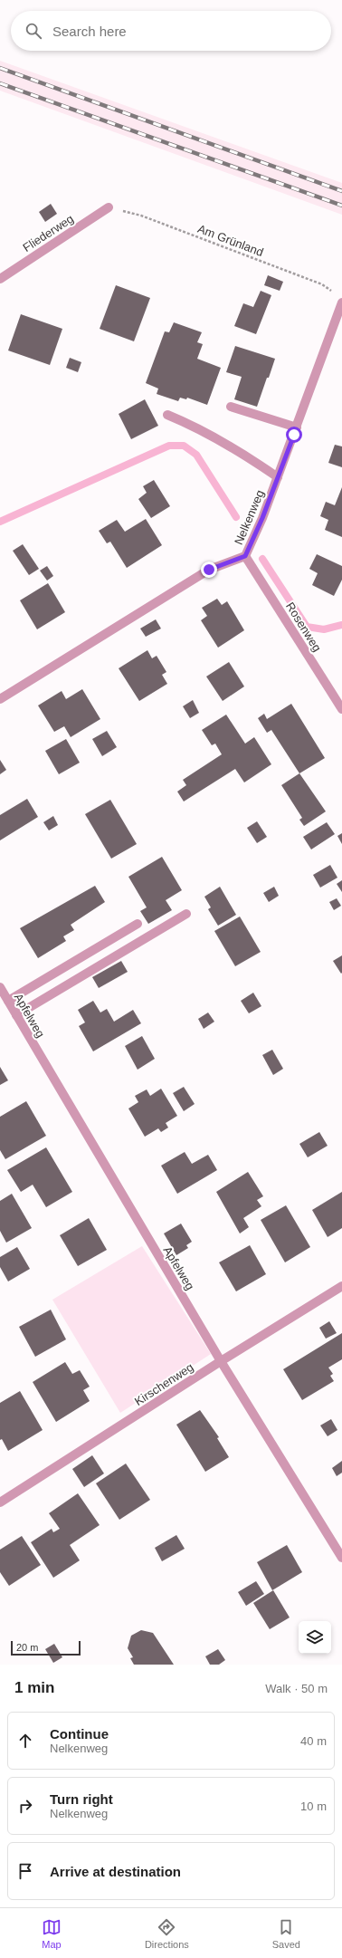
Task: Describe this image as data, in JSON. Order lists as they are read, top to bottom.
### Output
{
  "streets": {
    "street": [
      "Fliederweg",
      "Nelkenweg",
      "Rosenweg",
      "Apfelweg",
      "Kirschenweg"
    ],
    "path": ["Am Grünland"]
  },
  "crossings": [
    ["Fliederweg", "Am Grünland"],
    ["Nelkenweg", "Rosenweg"],
    ["Apfelweg", "Kirschenweg"]
  ],
  "scale_bar": "20 m",
  "page": {
    "search": "Search here",
    "scale": "20 m",
    "heading": ["1 min", "Walk · 50 m"],
    "list": [
      ["Continue", "Nelkenweg", "40 m"],
      ["Turn right", "Nelkenweg", "10 m"],
      "Arrive at destination"
    ],
    "nav": ["Map", "Directions", "Saved"]
  }
}
